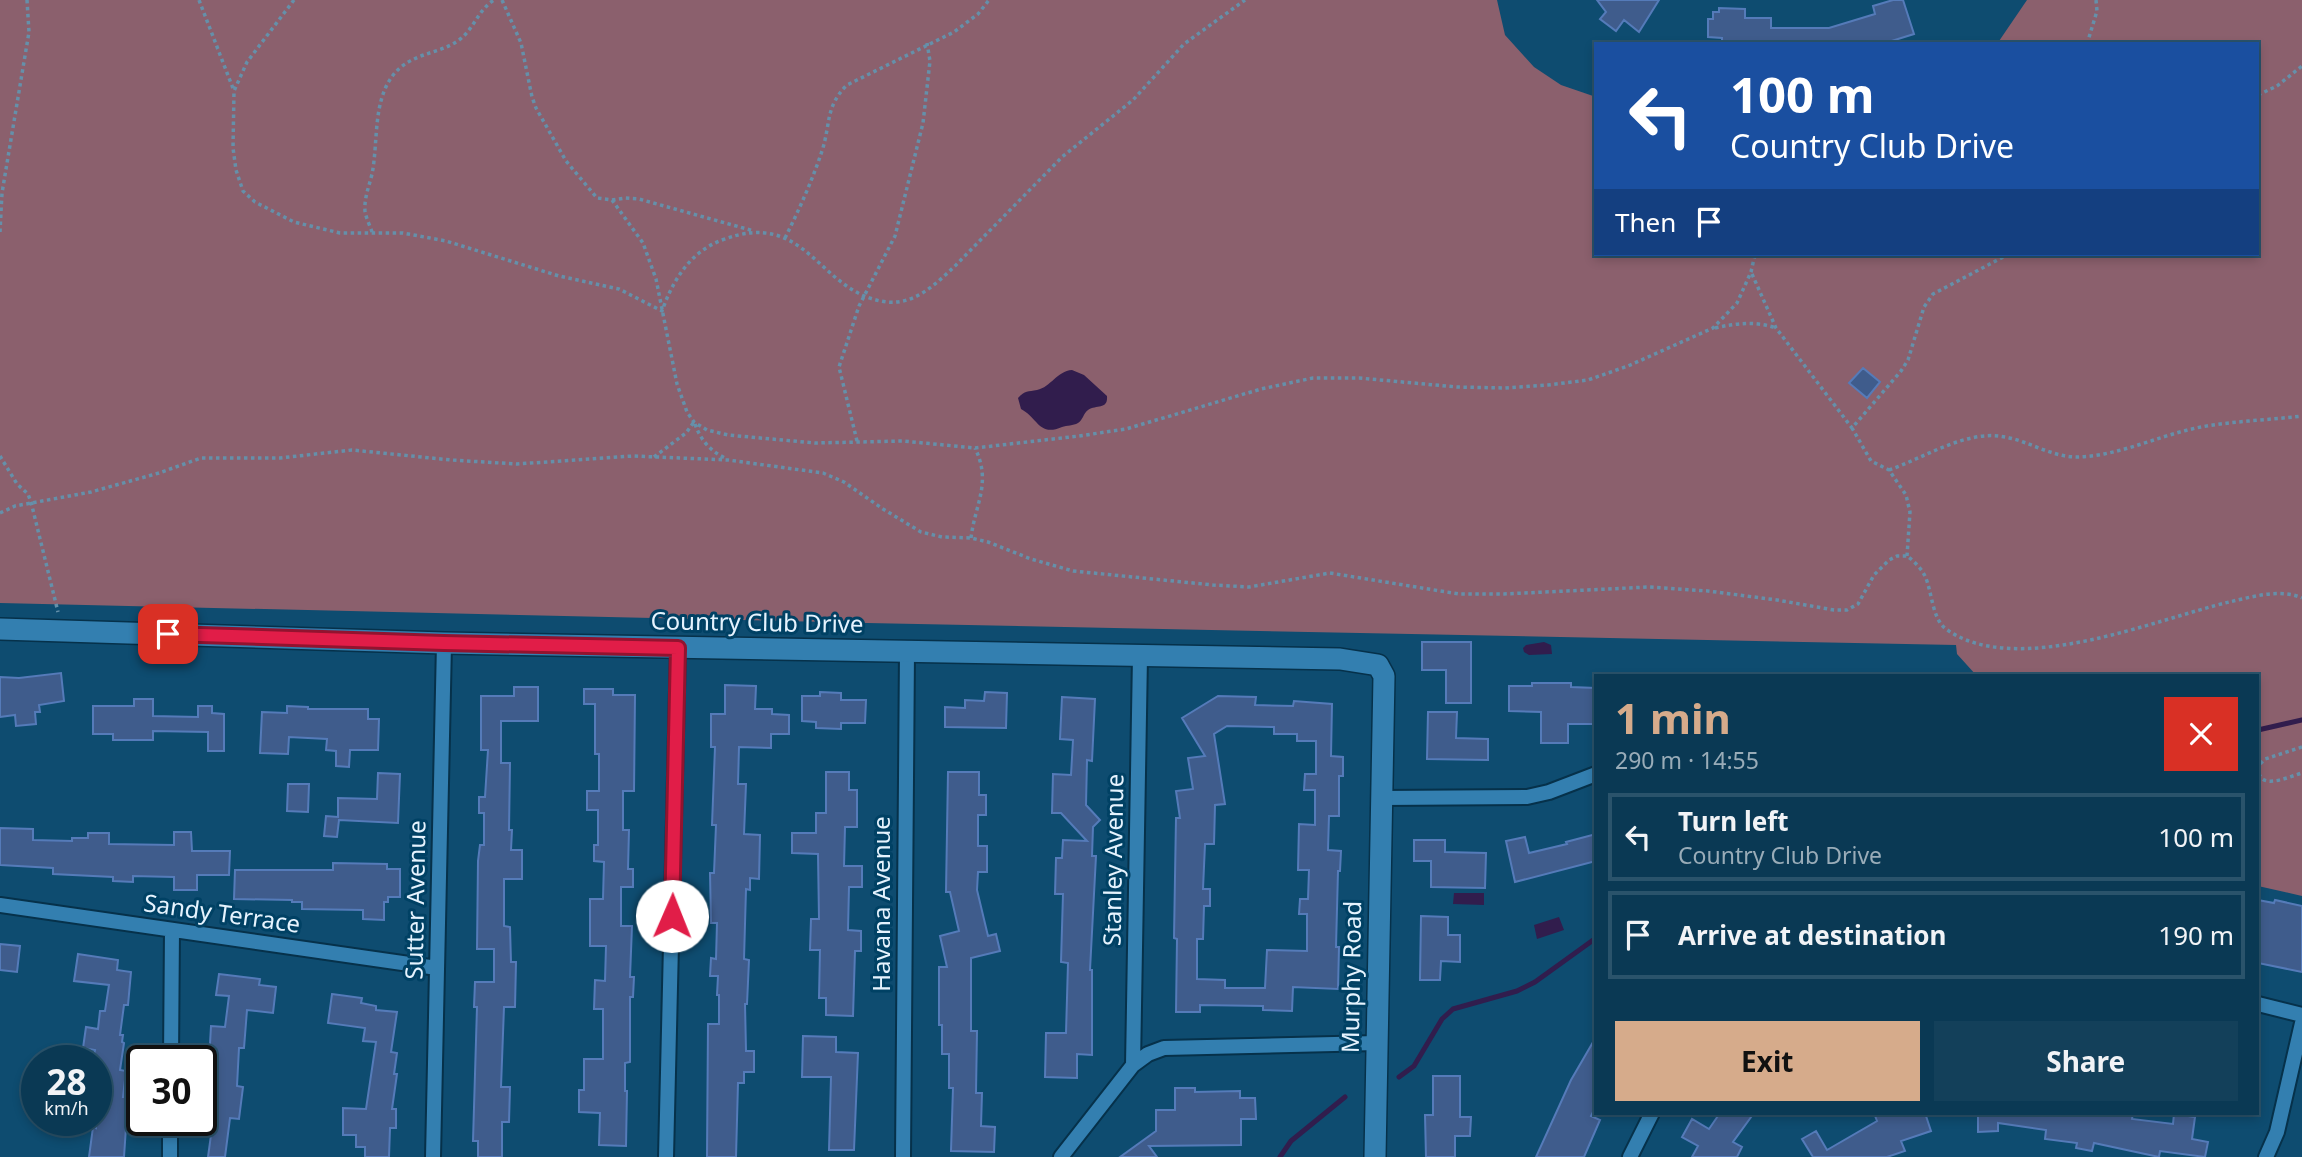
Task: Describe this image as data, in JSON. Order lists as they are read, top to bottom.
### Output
{
  "streets": {
    "street": [
      "Country Club Drive",
      "Stanley Avenue",
      "Sutter Avenue",
      "Havana Avenue",
      "Sandy Terrace",
      "Murphy Road"
    ]
  },
  "crossings": [
    ["Country Club Drive", "Stanley Avenue"],
    ["Country Club Drive", "Sutter Avenue"],
    ["Country Club Drive", "Havana Avenue"],
    ["Country Club Drive", "Murphy Road"],
    ["Sutter Avenue", "Sandy Terrace"]
  ],
  "page": {
    "turn": ["100 m", "Country Club Drive"],
    "then": "Then",
    "heading": ["1 min", "290 m · 14:55"],
    "list": [
      {
        "name": "Turn left",
        "note": "Country Club Drive",
        "value": "100 m"
      },
      {
        "name": "Arrive at destination",
        "value": "190 m"
      }
    ],
    "buttons": ["Exit", "Share"],
    "speed": "28 km/h",
    "limit": "30"
  }
}
